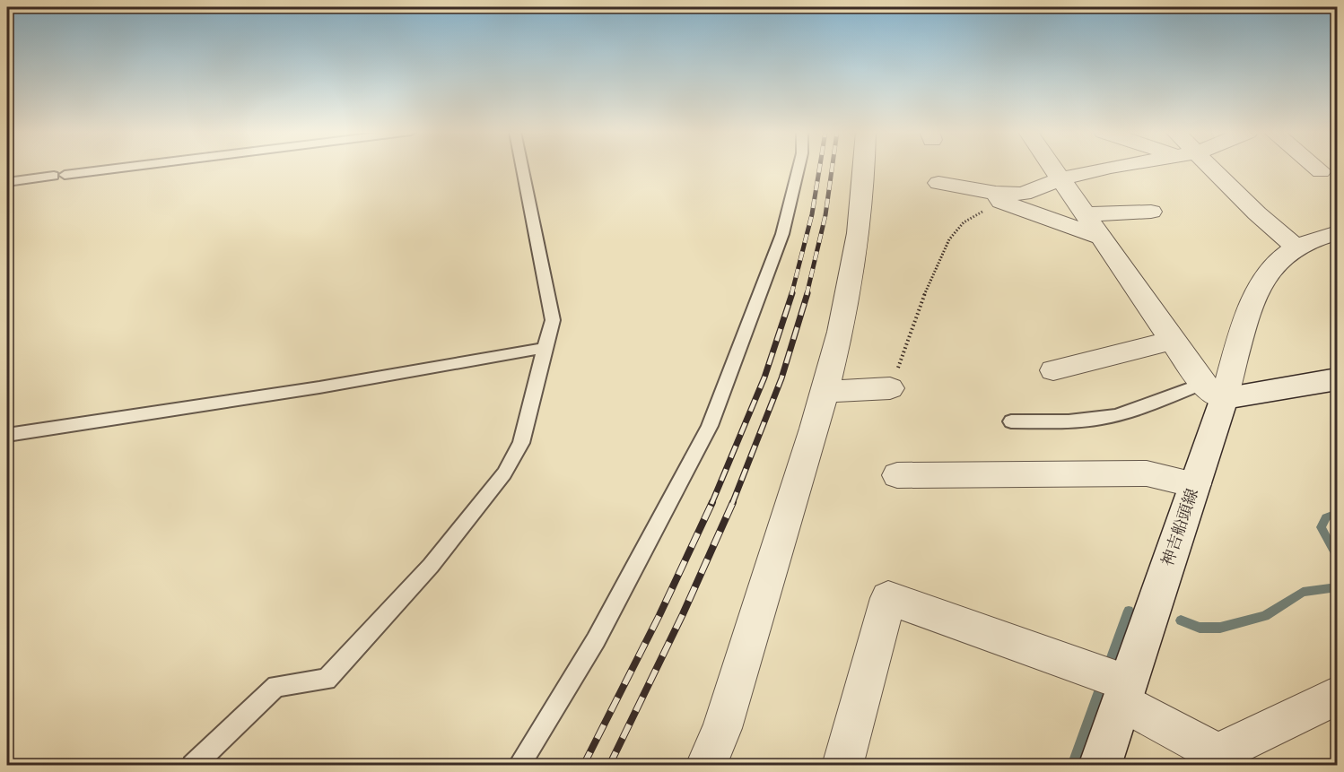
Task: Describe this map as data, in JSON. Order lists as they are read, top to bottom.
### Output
{
  "streets": {
    "main road": ["神吉船頭線"]
  }
}
